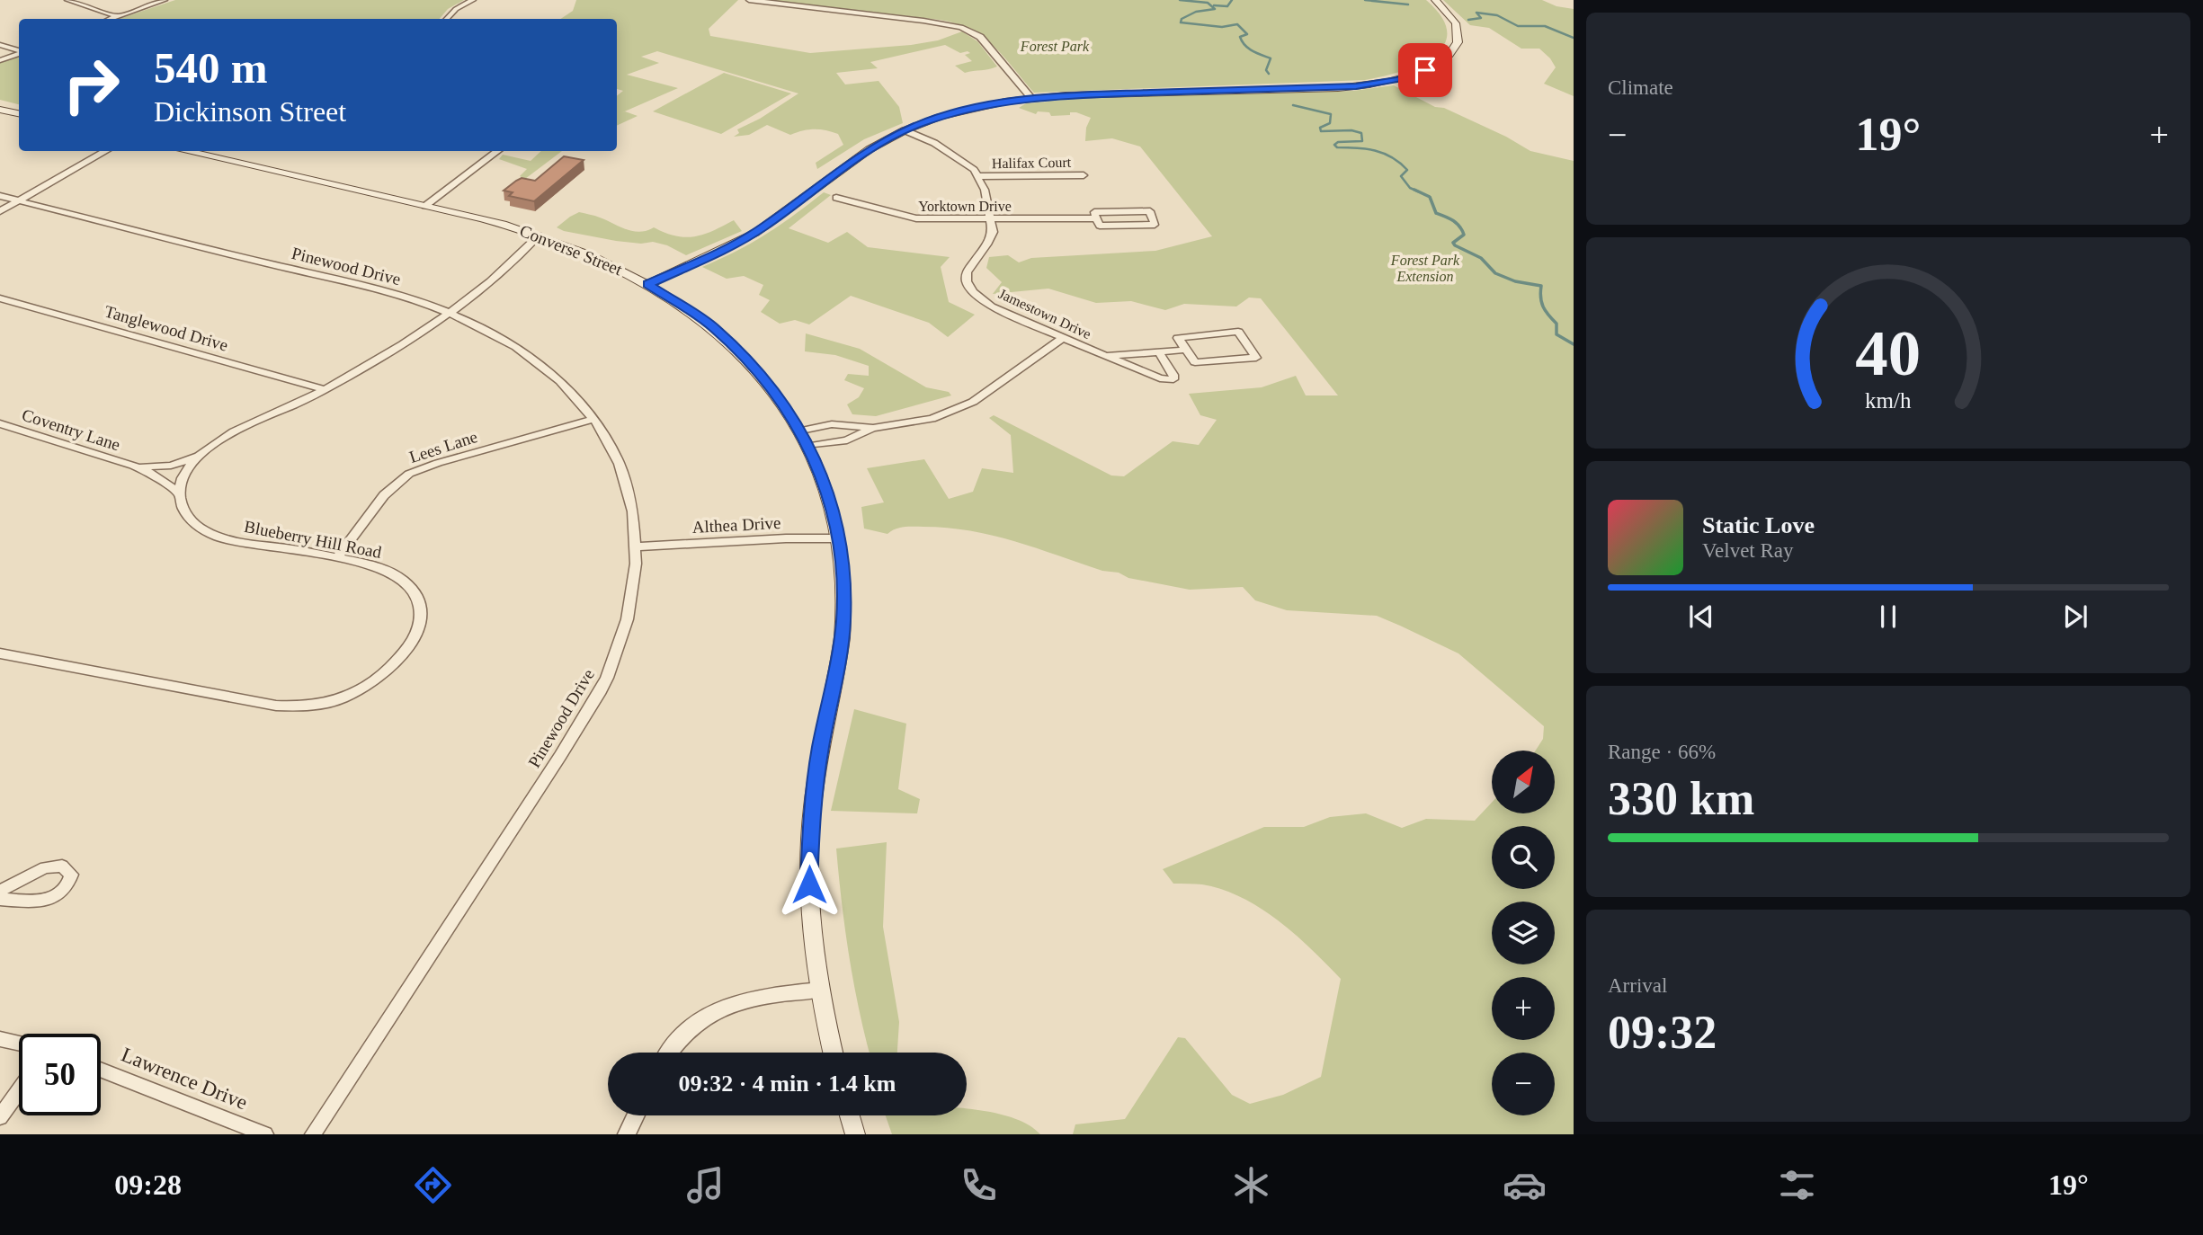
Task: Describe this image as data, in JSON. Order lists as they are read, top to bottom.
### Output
{
  "streets": {
    "main road": ["Converse Street"],
    "street": [
      "Halifax Court",
      "Yorktown Drive",
      "Pinewood Drive",
      "Jamestown Drive",
      "Tanglewood Drive",
      "Coventry Lane",
      "Lees Lane",
      "Althea Drive",
      "Blueberry Hill Road",
      "Lawrence Drive"
    ]
  },
  "crossings": [
    ["Halifax Court", "Jamestown Drive"],
    ["Yorktown Drive", "Jamestown Drive"],
    ["Converse Street", "Althea Drive"],
    ["Pinewood Drive", "Lees Lane"],
    ["Pinewood Drive", "Althea Drive"],
    ["Coventry Lane", "Blueberry Hill Road"],
    ["Lees Lane", "Blueberry Hill Road"]
  ],
  "parks": ["Forest Park", "Forest Park Extension"],
  "north": "top right",
  "page": {
    "tile": [
      "Climate",
      ["Range · 66%", "330 km"],
      ["Arrival", "09:32"]
    ],
    "turn": ["540 m", "Dickinson Street"],
    "heat": ["−", "19°", "+"],
    "song": ["Static Love", "Velvet Ray"],
    "map_buttons": ["+", "−"],
    "limit": "50",
    "trip": "09:32 · 4 min · 1.4 km",
    "tabs": ["09:28", "19°"],
    "gauge": ["40", "km/h"]
  }
}
